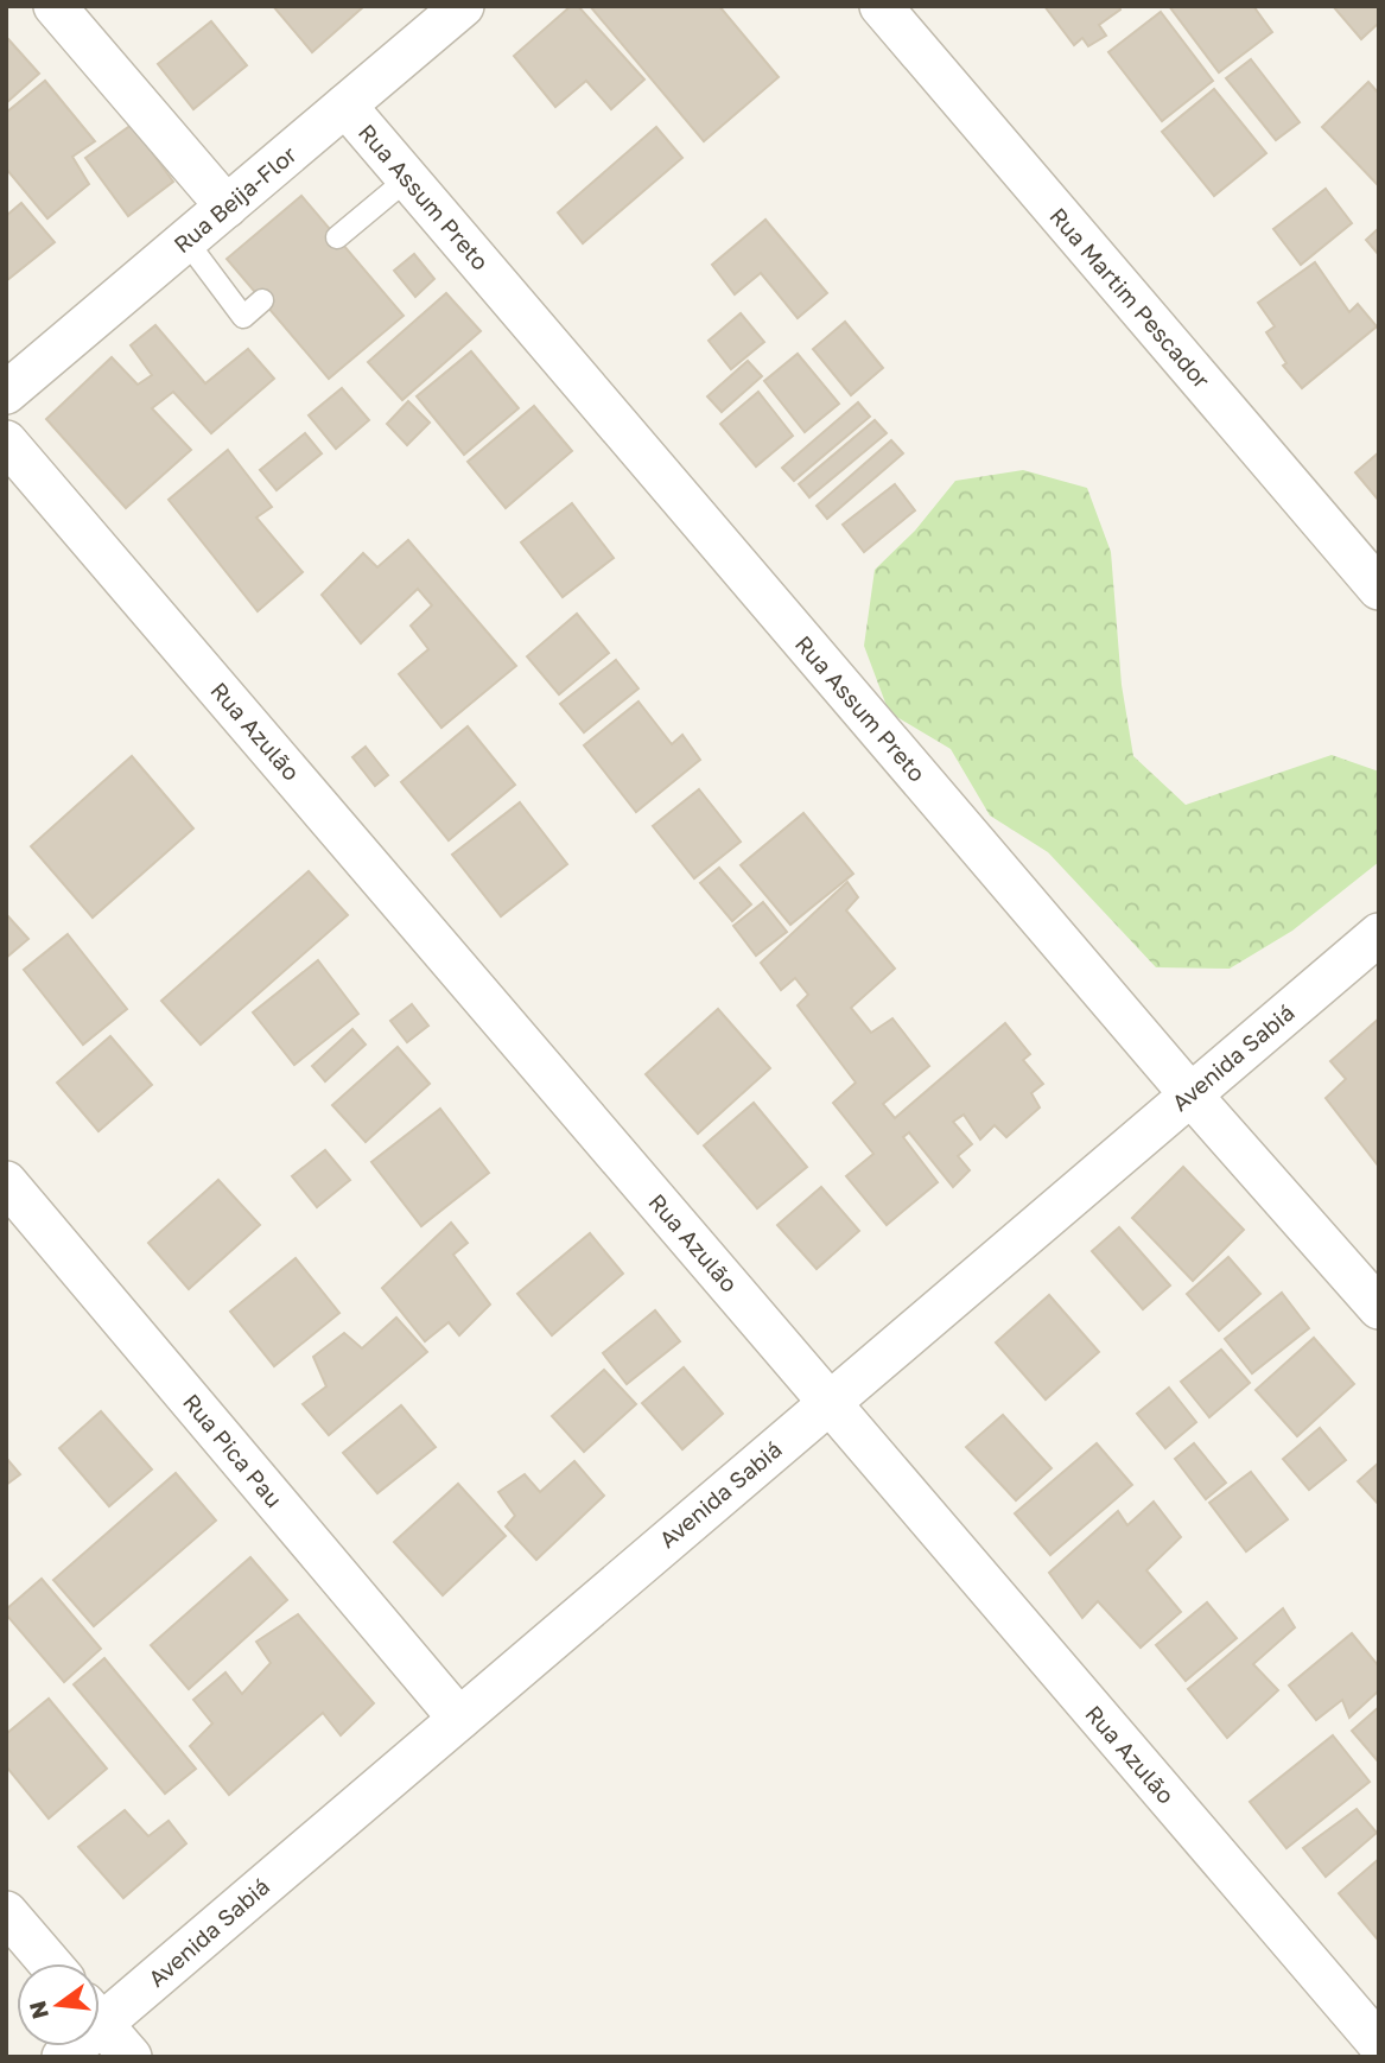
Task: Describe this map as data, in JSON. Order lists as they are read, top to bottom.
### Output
{
  "streets": {
    "street": [
      "Rua Assum Preto",
      "Rua Beija-Flor",
      "Rua Martim Pescador",
      "Rua Azulão",
      "Avenida Sabiá",
      "Rua Pica Pau"
    ]
  },
  "crossings": [
    ["Rua Assum Preto", "Rua Beija-Flor"],
    ["Rua Assum Preto", "Avenida Sabiá"],
    ["Rua Azulão", "Avenida Sabiá"],
    ["Avenida Sabiá", "Rua Pica Pau"]
  ],
  "north": "left"
}
